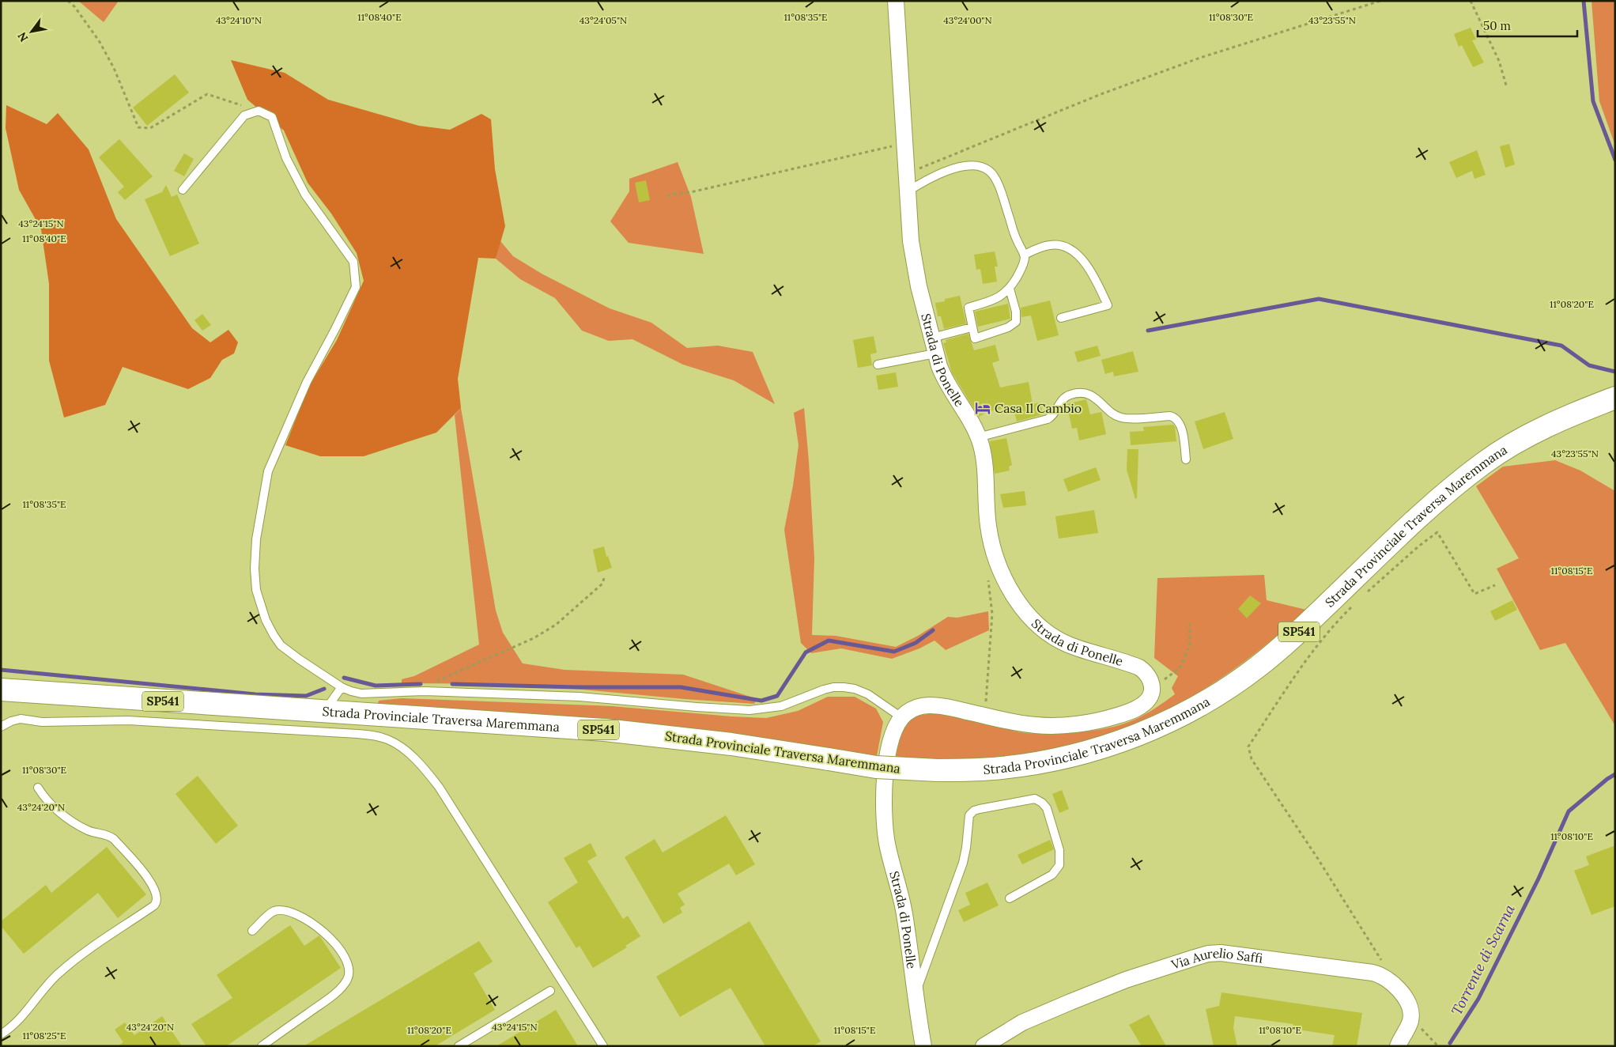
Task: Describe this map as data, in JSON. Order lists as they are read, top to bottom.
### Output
{
  "streets": {
    "main road": ["Strada Provinciale Traversa Maremmana", "SP541"],
    "street": ["Strada di Ponelle", "Via Aurelio Saffi"]
  },
  "water": ["Torrente di Scarna"],
  "places": {
    "hotel": ["Casa Il Cambio"]
  },
  "scale_bar": "50 m",
  "north": "bottom left",
  "coordinates": [
    "11°08'40\"E",
    "11°08'35\"E",
    "11°08'30\"E",
    "43°23'55\"N",
    "43°24'10\"N",
    "43°24'05\"N",
    "43°24'00\"N",
    "43°24'15\"N",
    "11°08'20\"E",
    "11°08'15\"E",
    "43°24'20\"N",
    "11°08'10\"E",
    "11°08'25\"E"
  ]
}
